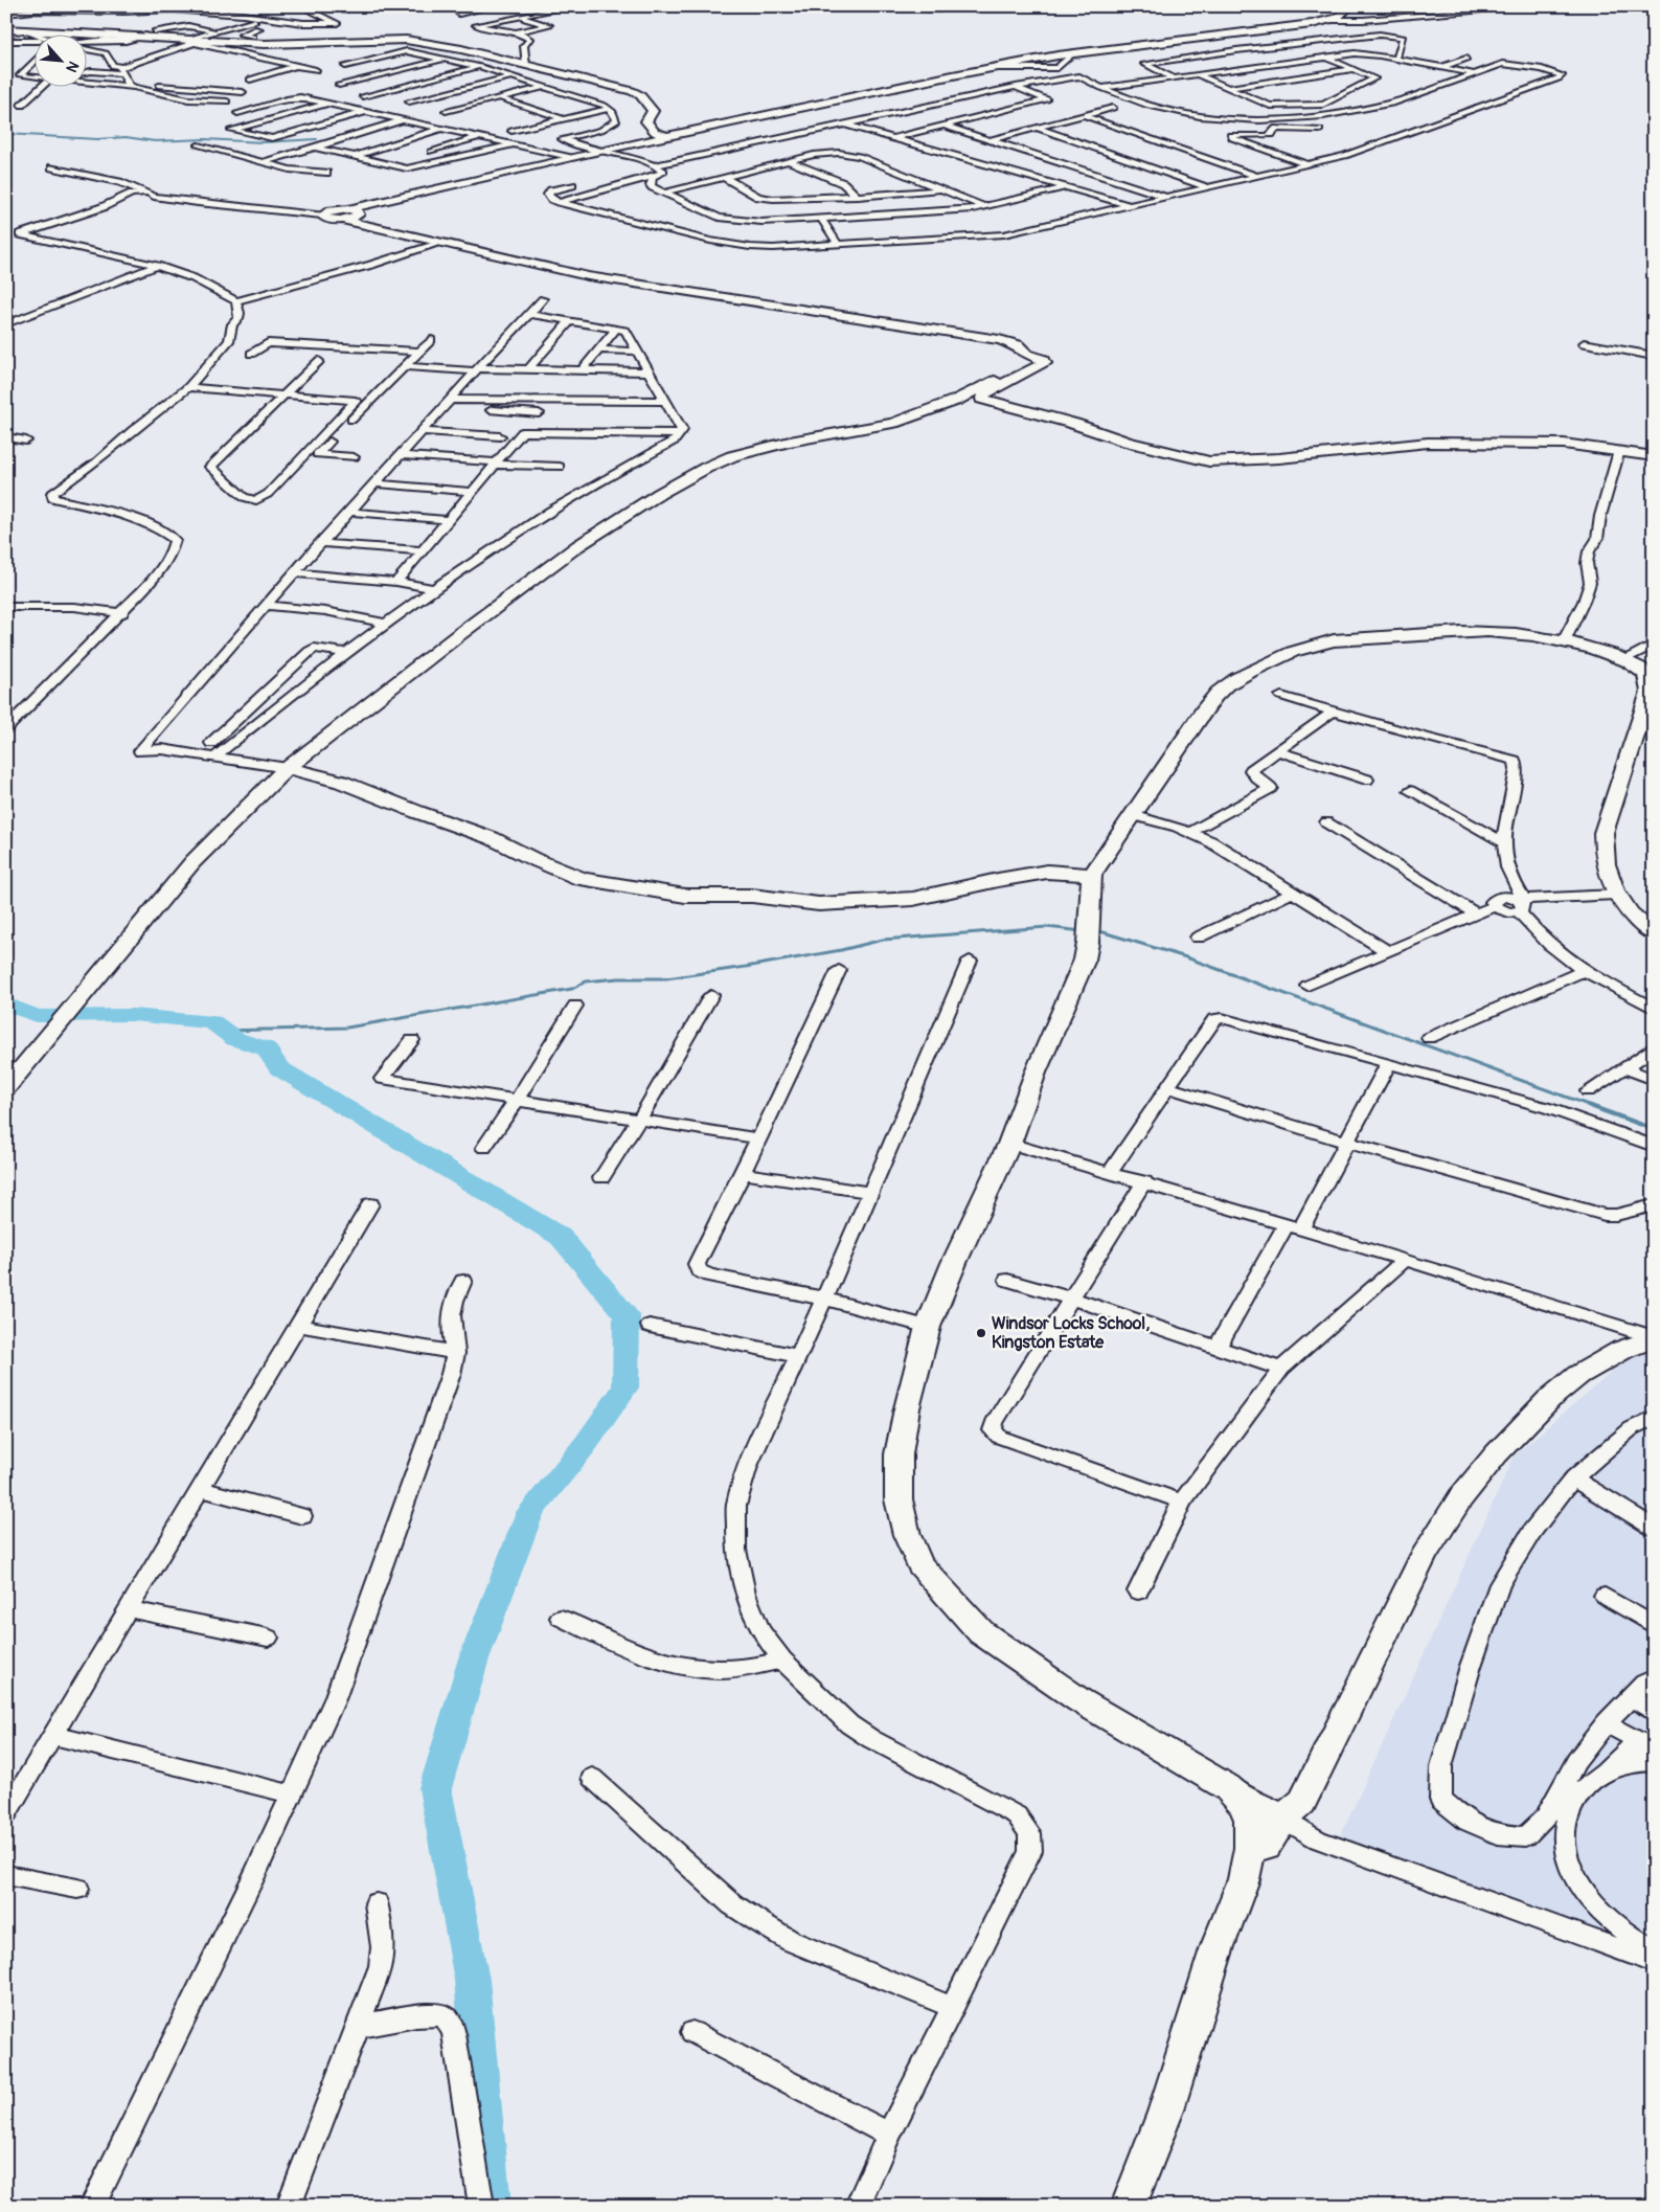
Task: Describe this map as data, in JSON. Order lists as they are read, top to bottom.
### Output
{
  "places": ["Windsor Locks School, Kingston Estate"],
  "north": "bottom right"
}
